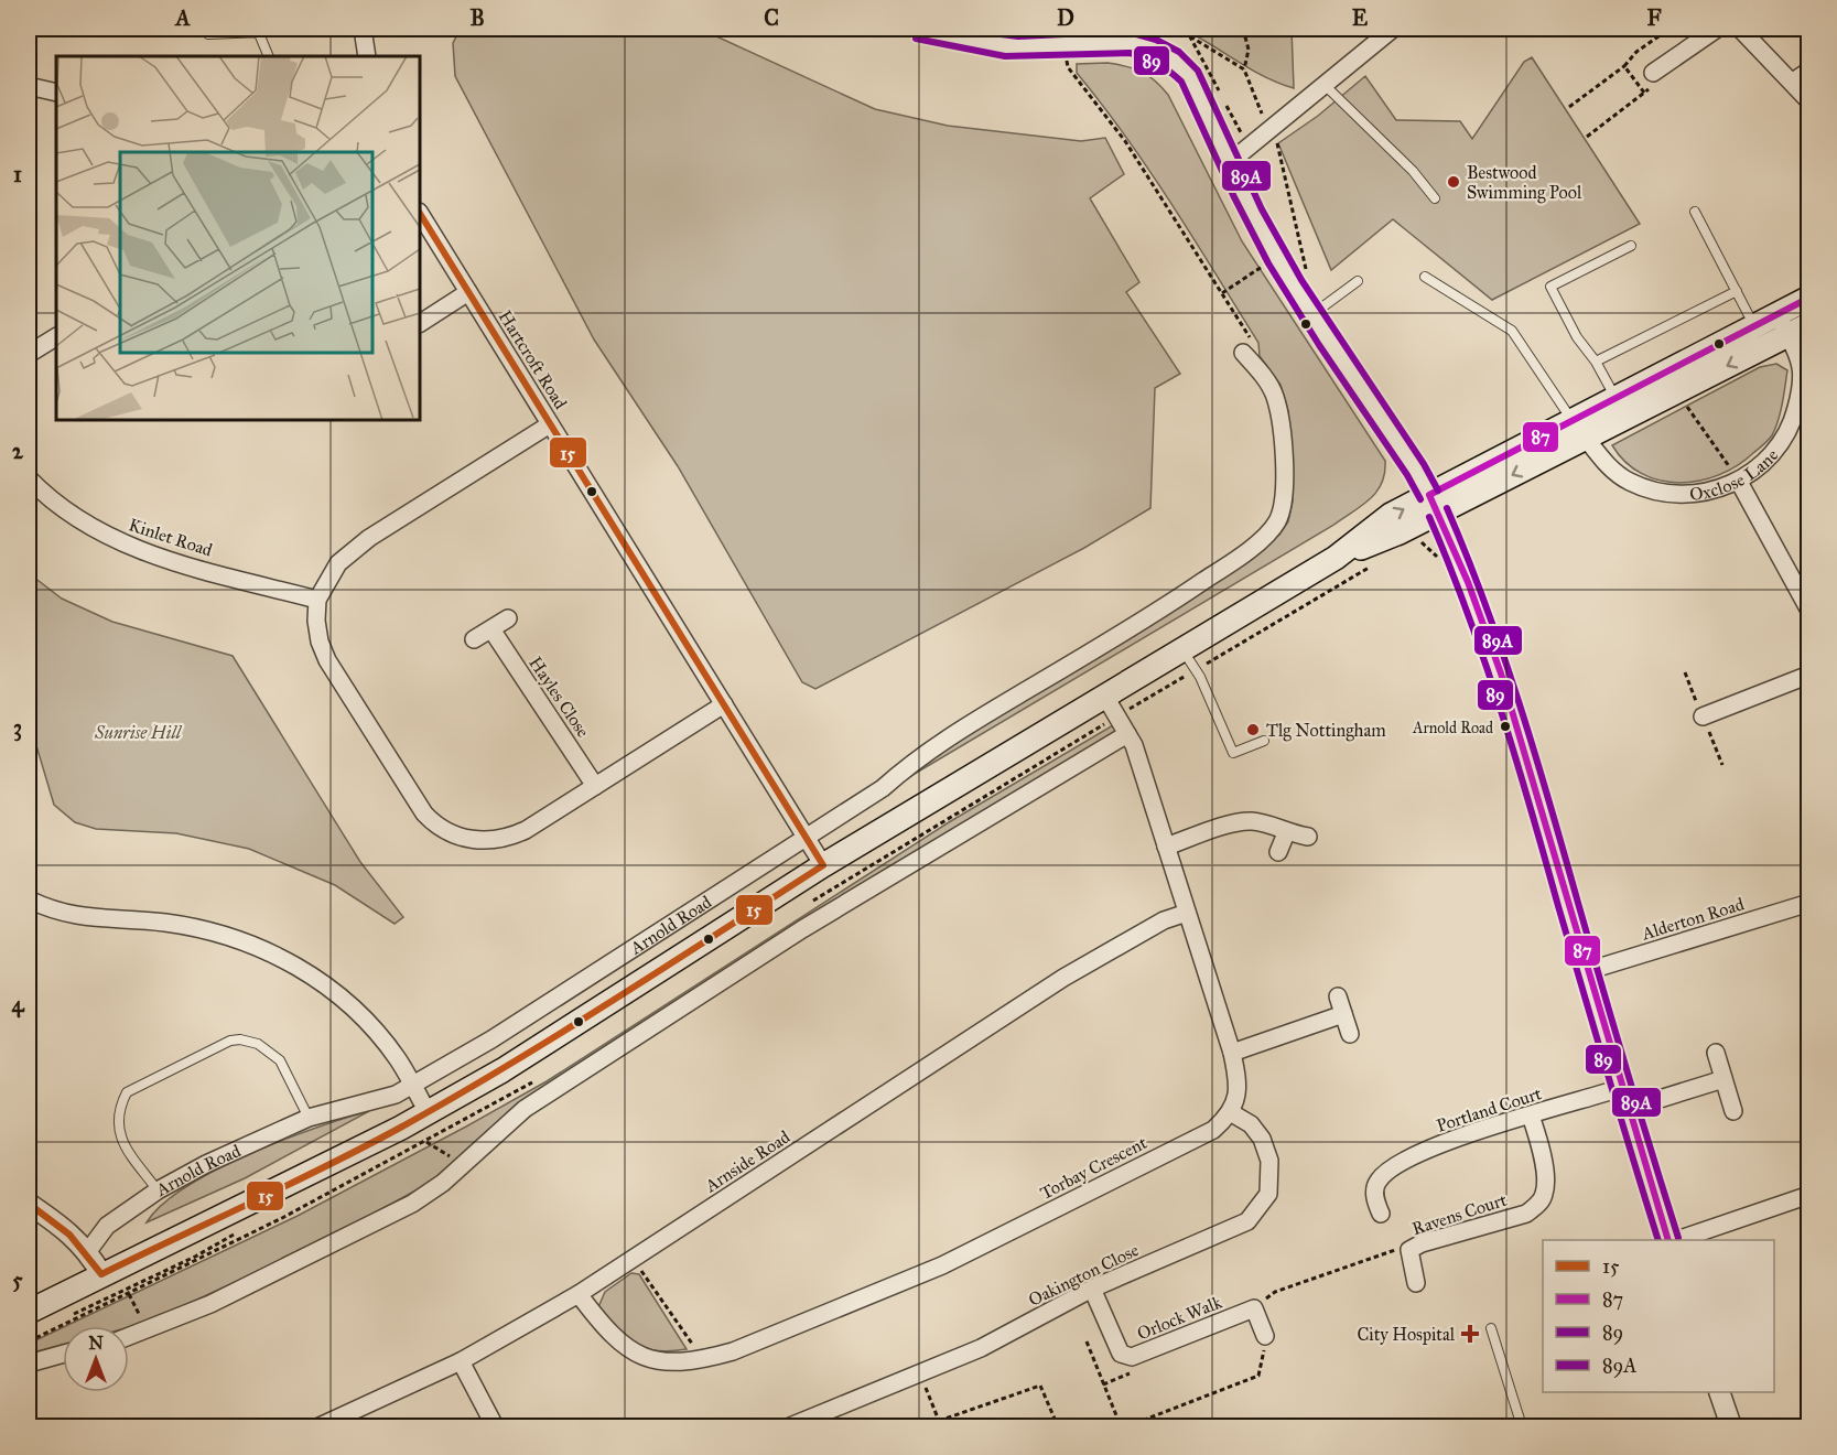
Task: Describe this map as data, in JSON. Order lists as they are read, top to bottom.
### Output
{
  "streets": {
    "main road": ["Arnold Road"],
    "street": [
      "Hartcroft Road",
      "Oxclose Lane",
      "Kinlet Road",
      "Hayles Close",
      "Alderton Road",
      "Portland Court",
      "Arnside Road",
      "Torbay Crescent",
      "Ravens Court",
      "Oakington Close",
      "Orlock Walk"
    ]
  },
  "crossings": [
    ["Hartcroft Road", "Arnold Road"],
    ["Portland Court", "Ravens Court"],
    ["Arnside Road", "Torbay Crescent"],
    ["Torbay Crescent", "Oakington Close"],
    ["Oakington Close", "Orlock Walk"]
  ],
  "parks": ["Sunrise Hill"],
  "places": {
    "other": ["Bestwood Swimming Pool", "Arnold Road", "Tlg Nottingham"],
    "health": ["City Hospital"]
  },
  "lines": [
    "transit line 89A",
    "transit line 89",
    "transit line 15",
    "transit line 87"
  ],
  "legend": [
    "15",
    "87",
    "89",
    "89A"
  ],
  "north": "top",
  "grid": {
    "columns": [
      "A",
      "B",
      "C",
      "D",
      "E",
      "F"
    ],
    "rows": [
      "1",
      "2",
      "3",
      "4",
      "5"
    ]
  }
}
